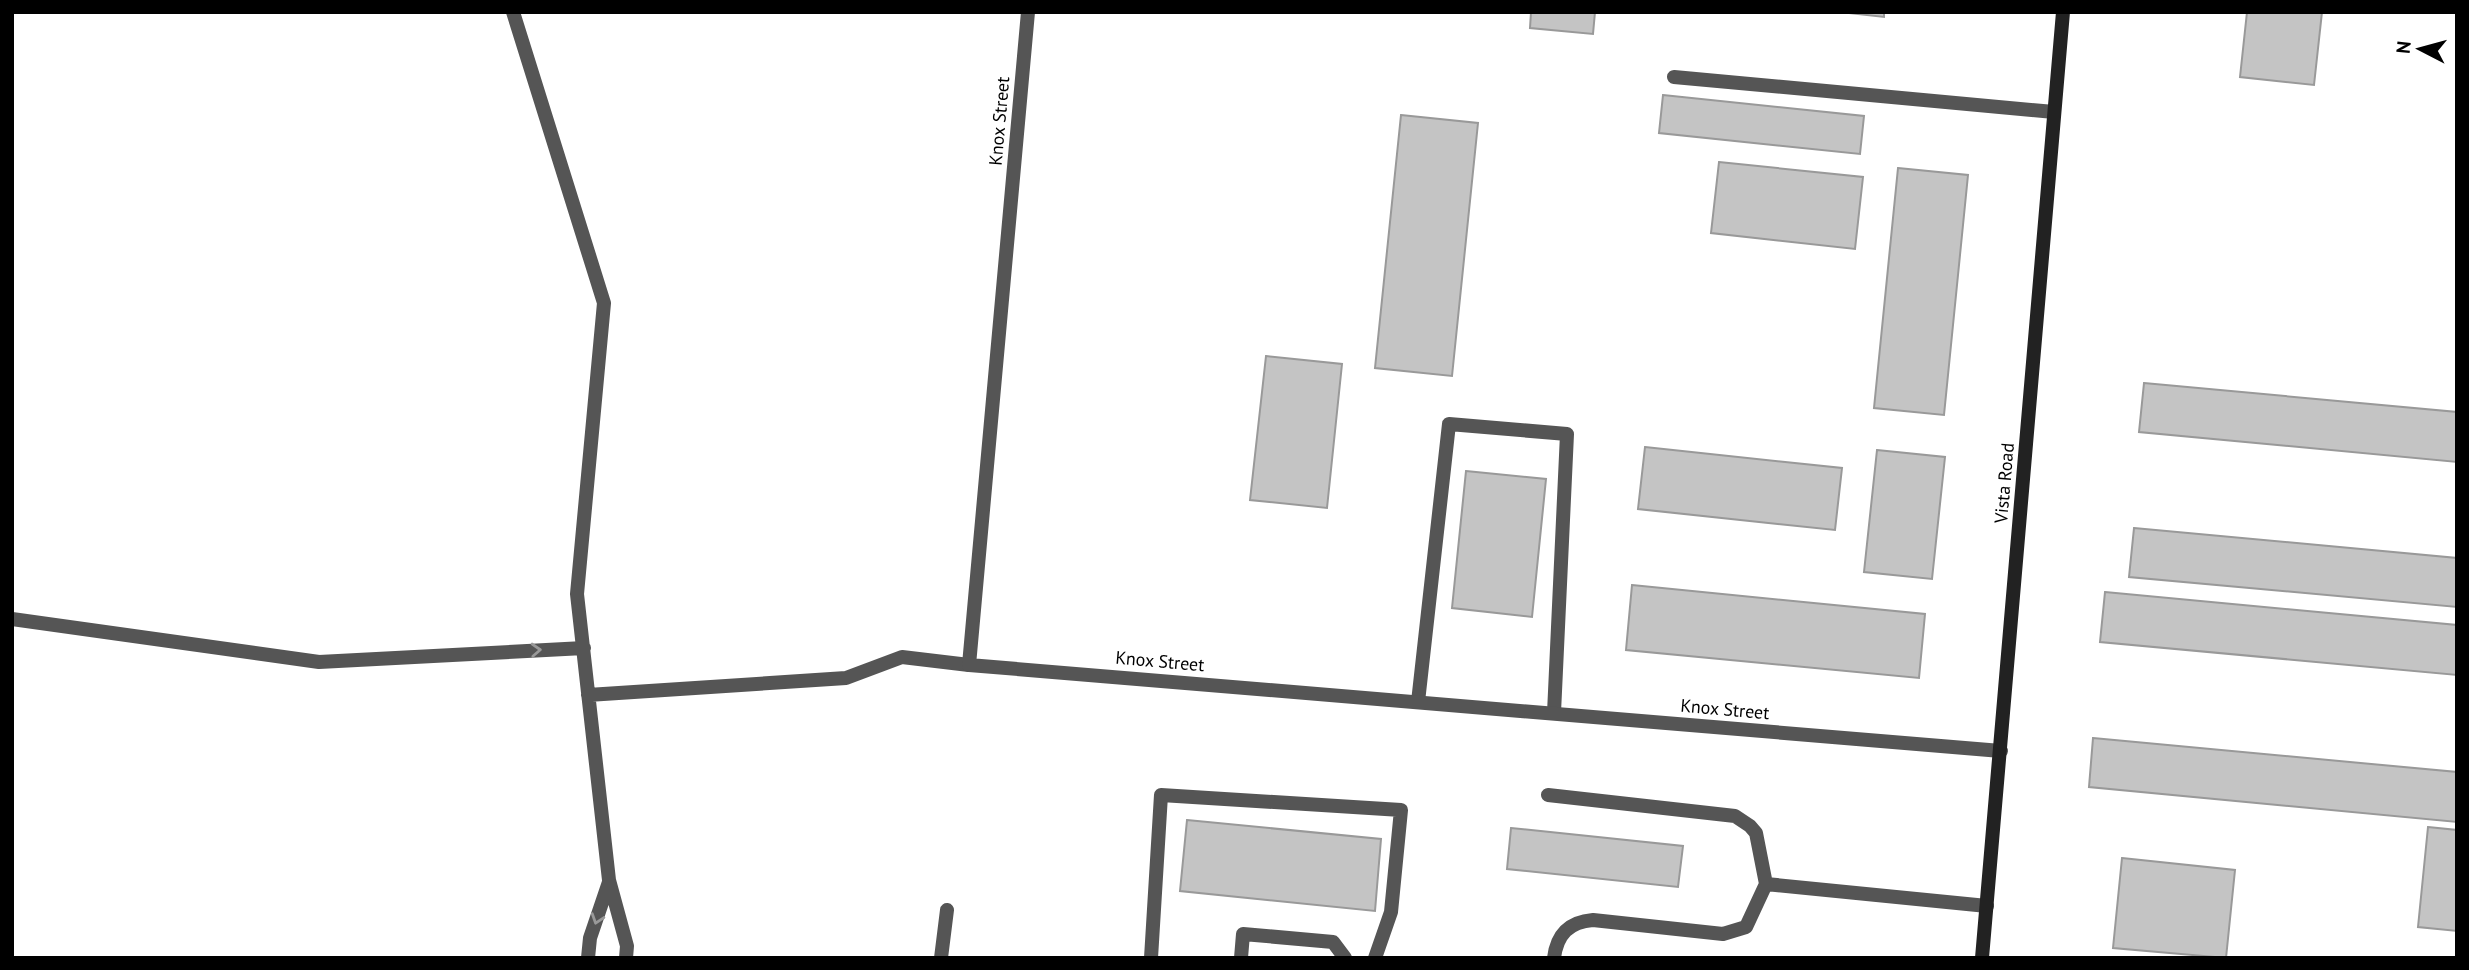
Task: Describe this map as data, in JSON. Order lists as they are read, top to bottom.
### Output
{
  "streets": {
    "street": ["Knox Street", "Vista Road"]
  },
  "crossings": [
    ["Knox Street", "Vista Road"]
  ],
  "north": "left"
}
